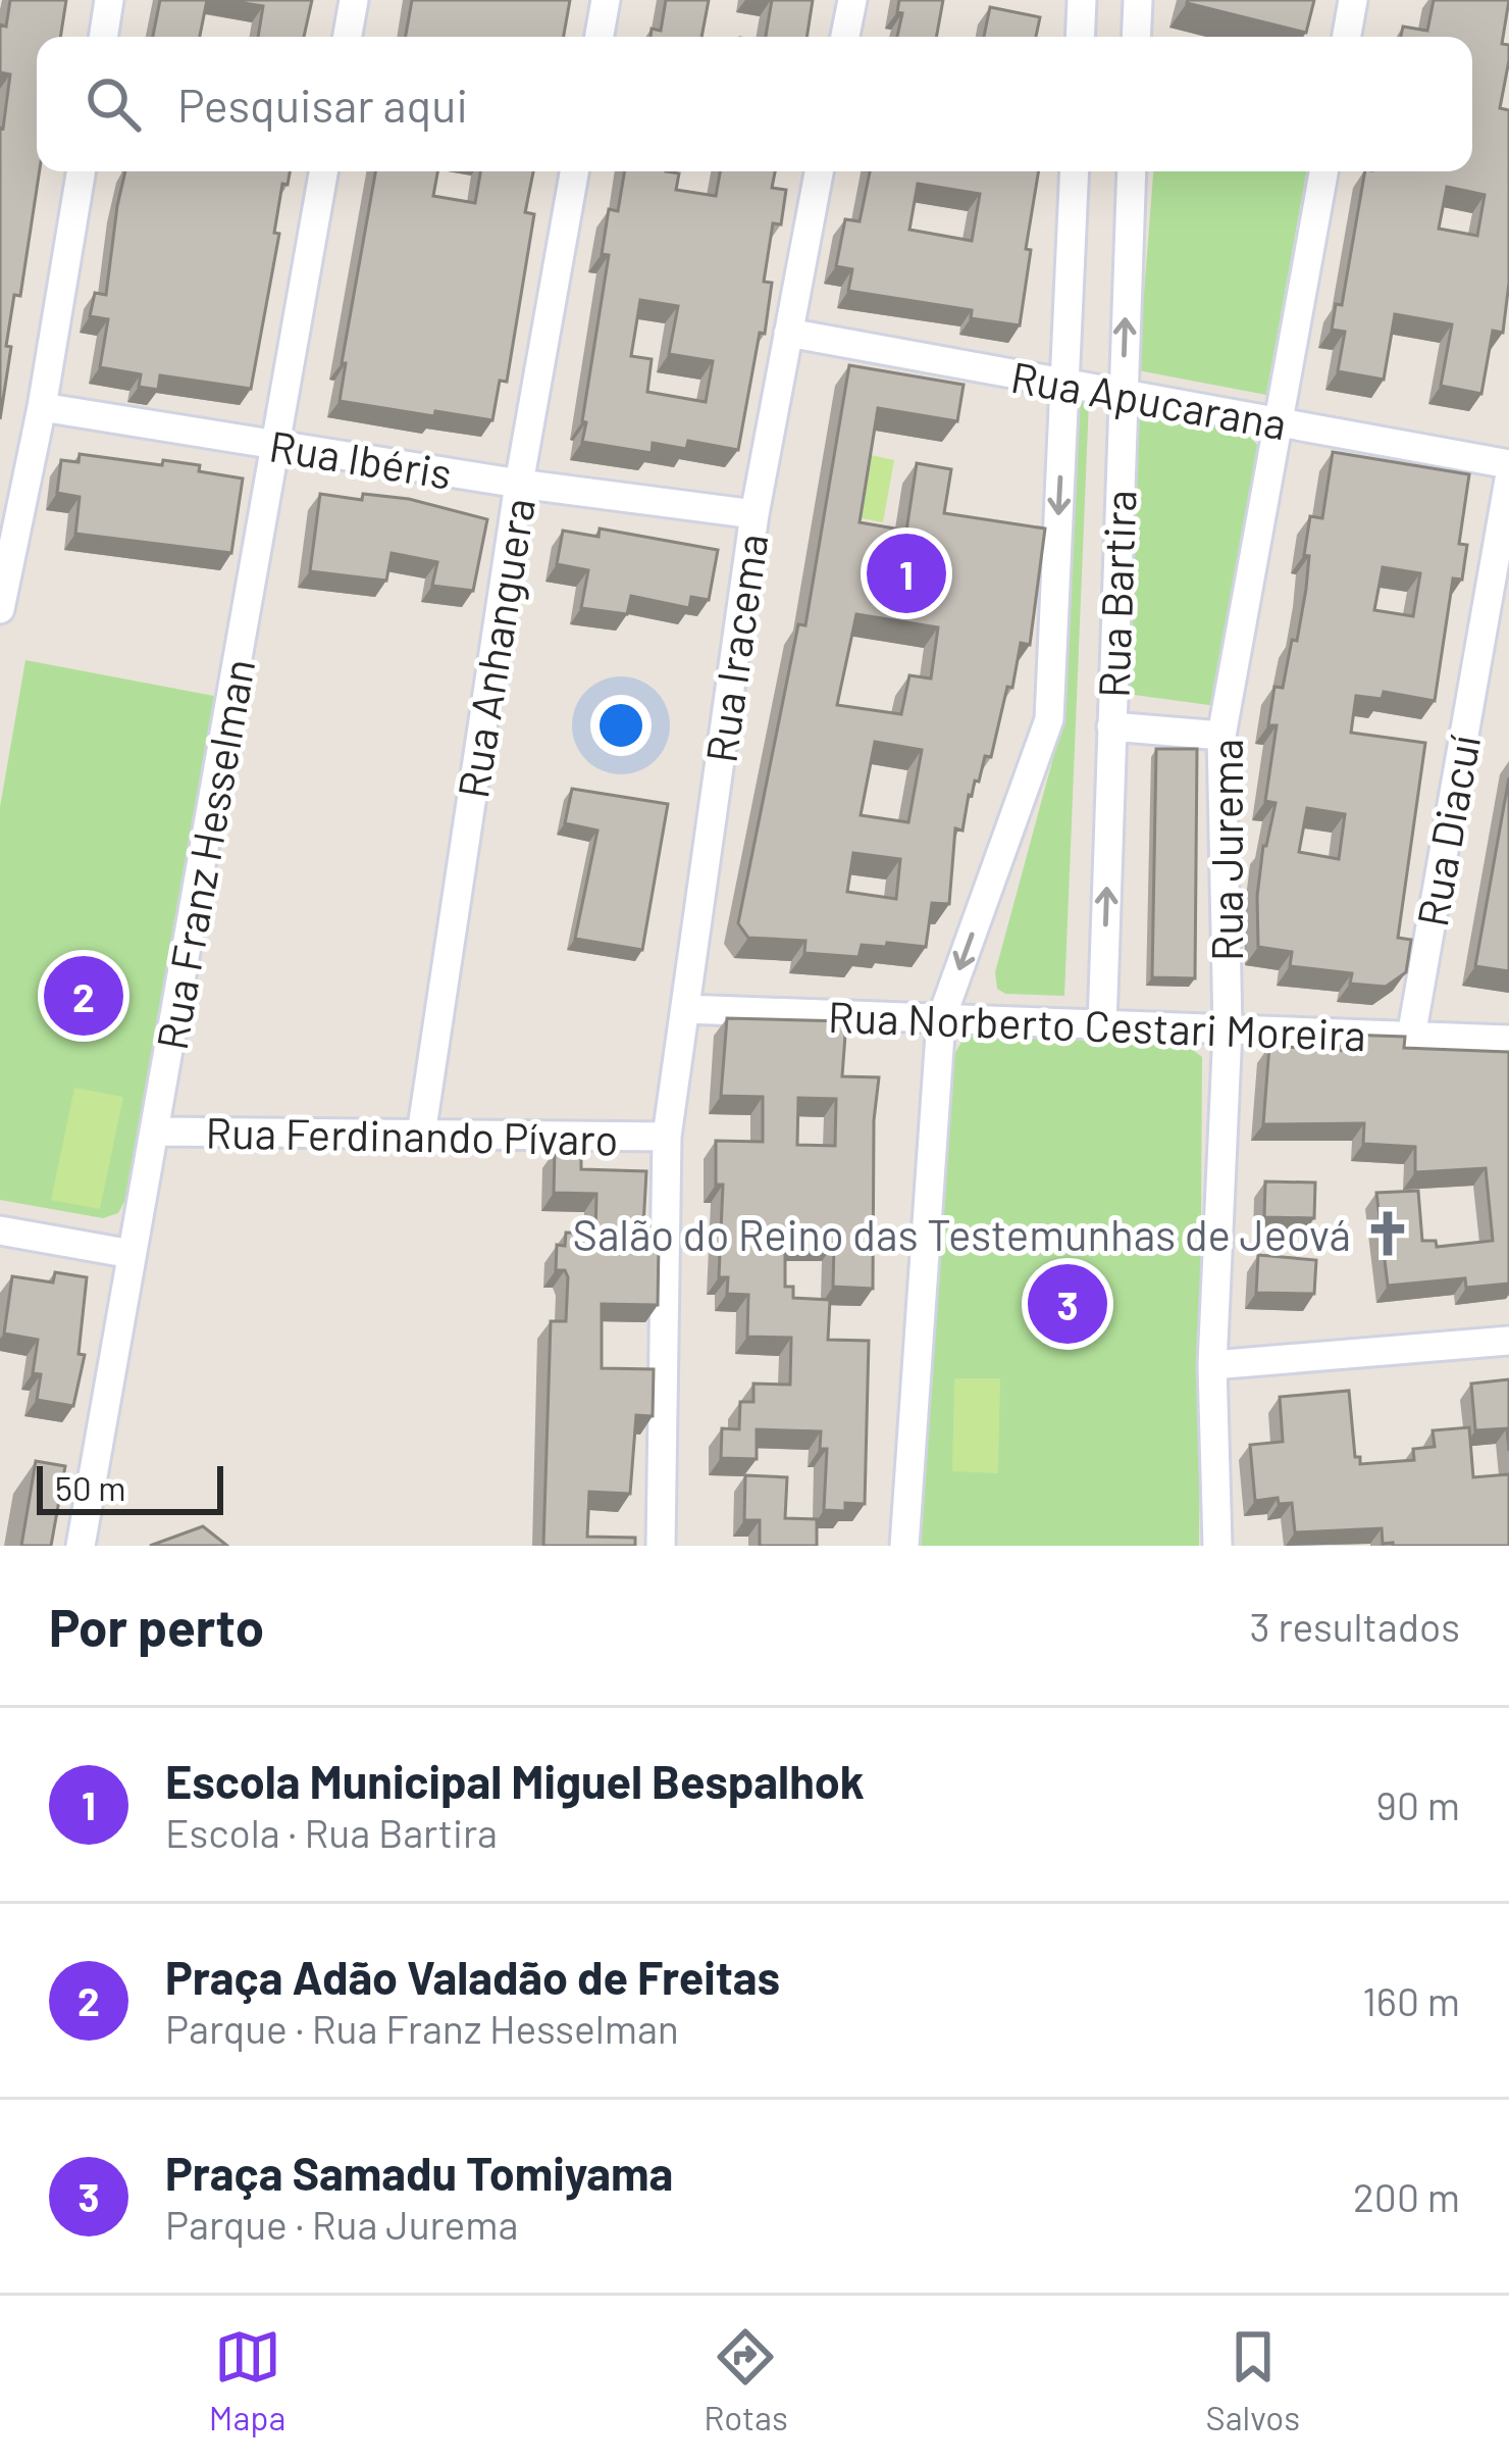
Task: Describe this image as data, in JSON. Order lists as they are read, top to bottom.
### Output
{
  "streets": {
    "street": [
      "Rua Apucarana",
      "Rua Ibéris",
      "Rua Bartira",
      "Rua Anhanguera",
      "Rua Iracema",
      "Rua Diacuí",
      "Rua Jurema",
      "Rua Franz Hesselman",
      "Rua Norberto Cestari Moreira",
      "Rua Ferdinando Pívaro"
    ]
  },
  "crossings": [
    ["Rua Apucarana", "Rua Bartira"],
    ["Rua Apucarana", "Rua Iracema"],
    ["Rua Apucarana", "Rua Jurema"],
    ["Rua Ibéris", "Rua Anhanguera"],
    ["Rua Ibéris", "Rua Iracema"],
    ["Rua Ibéris", "Rua Franz Hesselman"],
    ["Rua Bartira", "Rua Norberto Cestari Moreira"],
    ["Rua Anhanguera", "Rua Ferdinando Pívaro"],
    ["Rua Iracema", "Rua Norberto Cestari Moreira"],
    ["Rua Iracema", "Rua Ferdinando Pívaro"],
    ["Rua Diacuí", "Rua Norberto Cestari Moreira"],
    ["Rua Jurema", "Rua Norberto Cestari Moreira"],
    ["Rua Franz Hesselman", "Rua Ferdinando Pívaro"]
  ],
  "places": {
    "church": ["Salão do Reino das Testemunhas de Jeová"]
  },
  "scale_bar": "50 m",
  "page": {
    "search": "Pesquisar aqui",
    "pins": ["1", "2", "3"],
    "scale": "50 m",
    "heading": ["Por perto", "3 resultados"],
    "list": [
      {
        "mark": "1",
        "name": "Escola Municipal Miguel Bespalhok",
        "note": "Escola · Rua Bartira",
        "value": "90 m"
      },
      {
        "mark": "2",
        "name": "Praça Adão Valadão de Freitas",
        "note": "Parque · Rua Franz Hesselman",
        "value": "160 m"
      },
      {
        "mark": "3",
        "name": "Praça Samadu Tomiyama",
        "note": "Parque · Rua Jurema",
        "value": "200 m"
      }
    ],
    "nav": ["Mapa", "Rotas", "Salvos"]
  }
}
